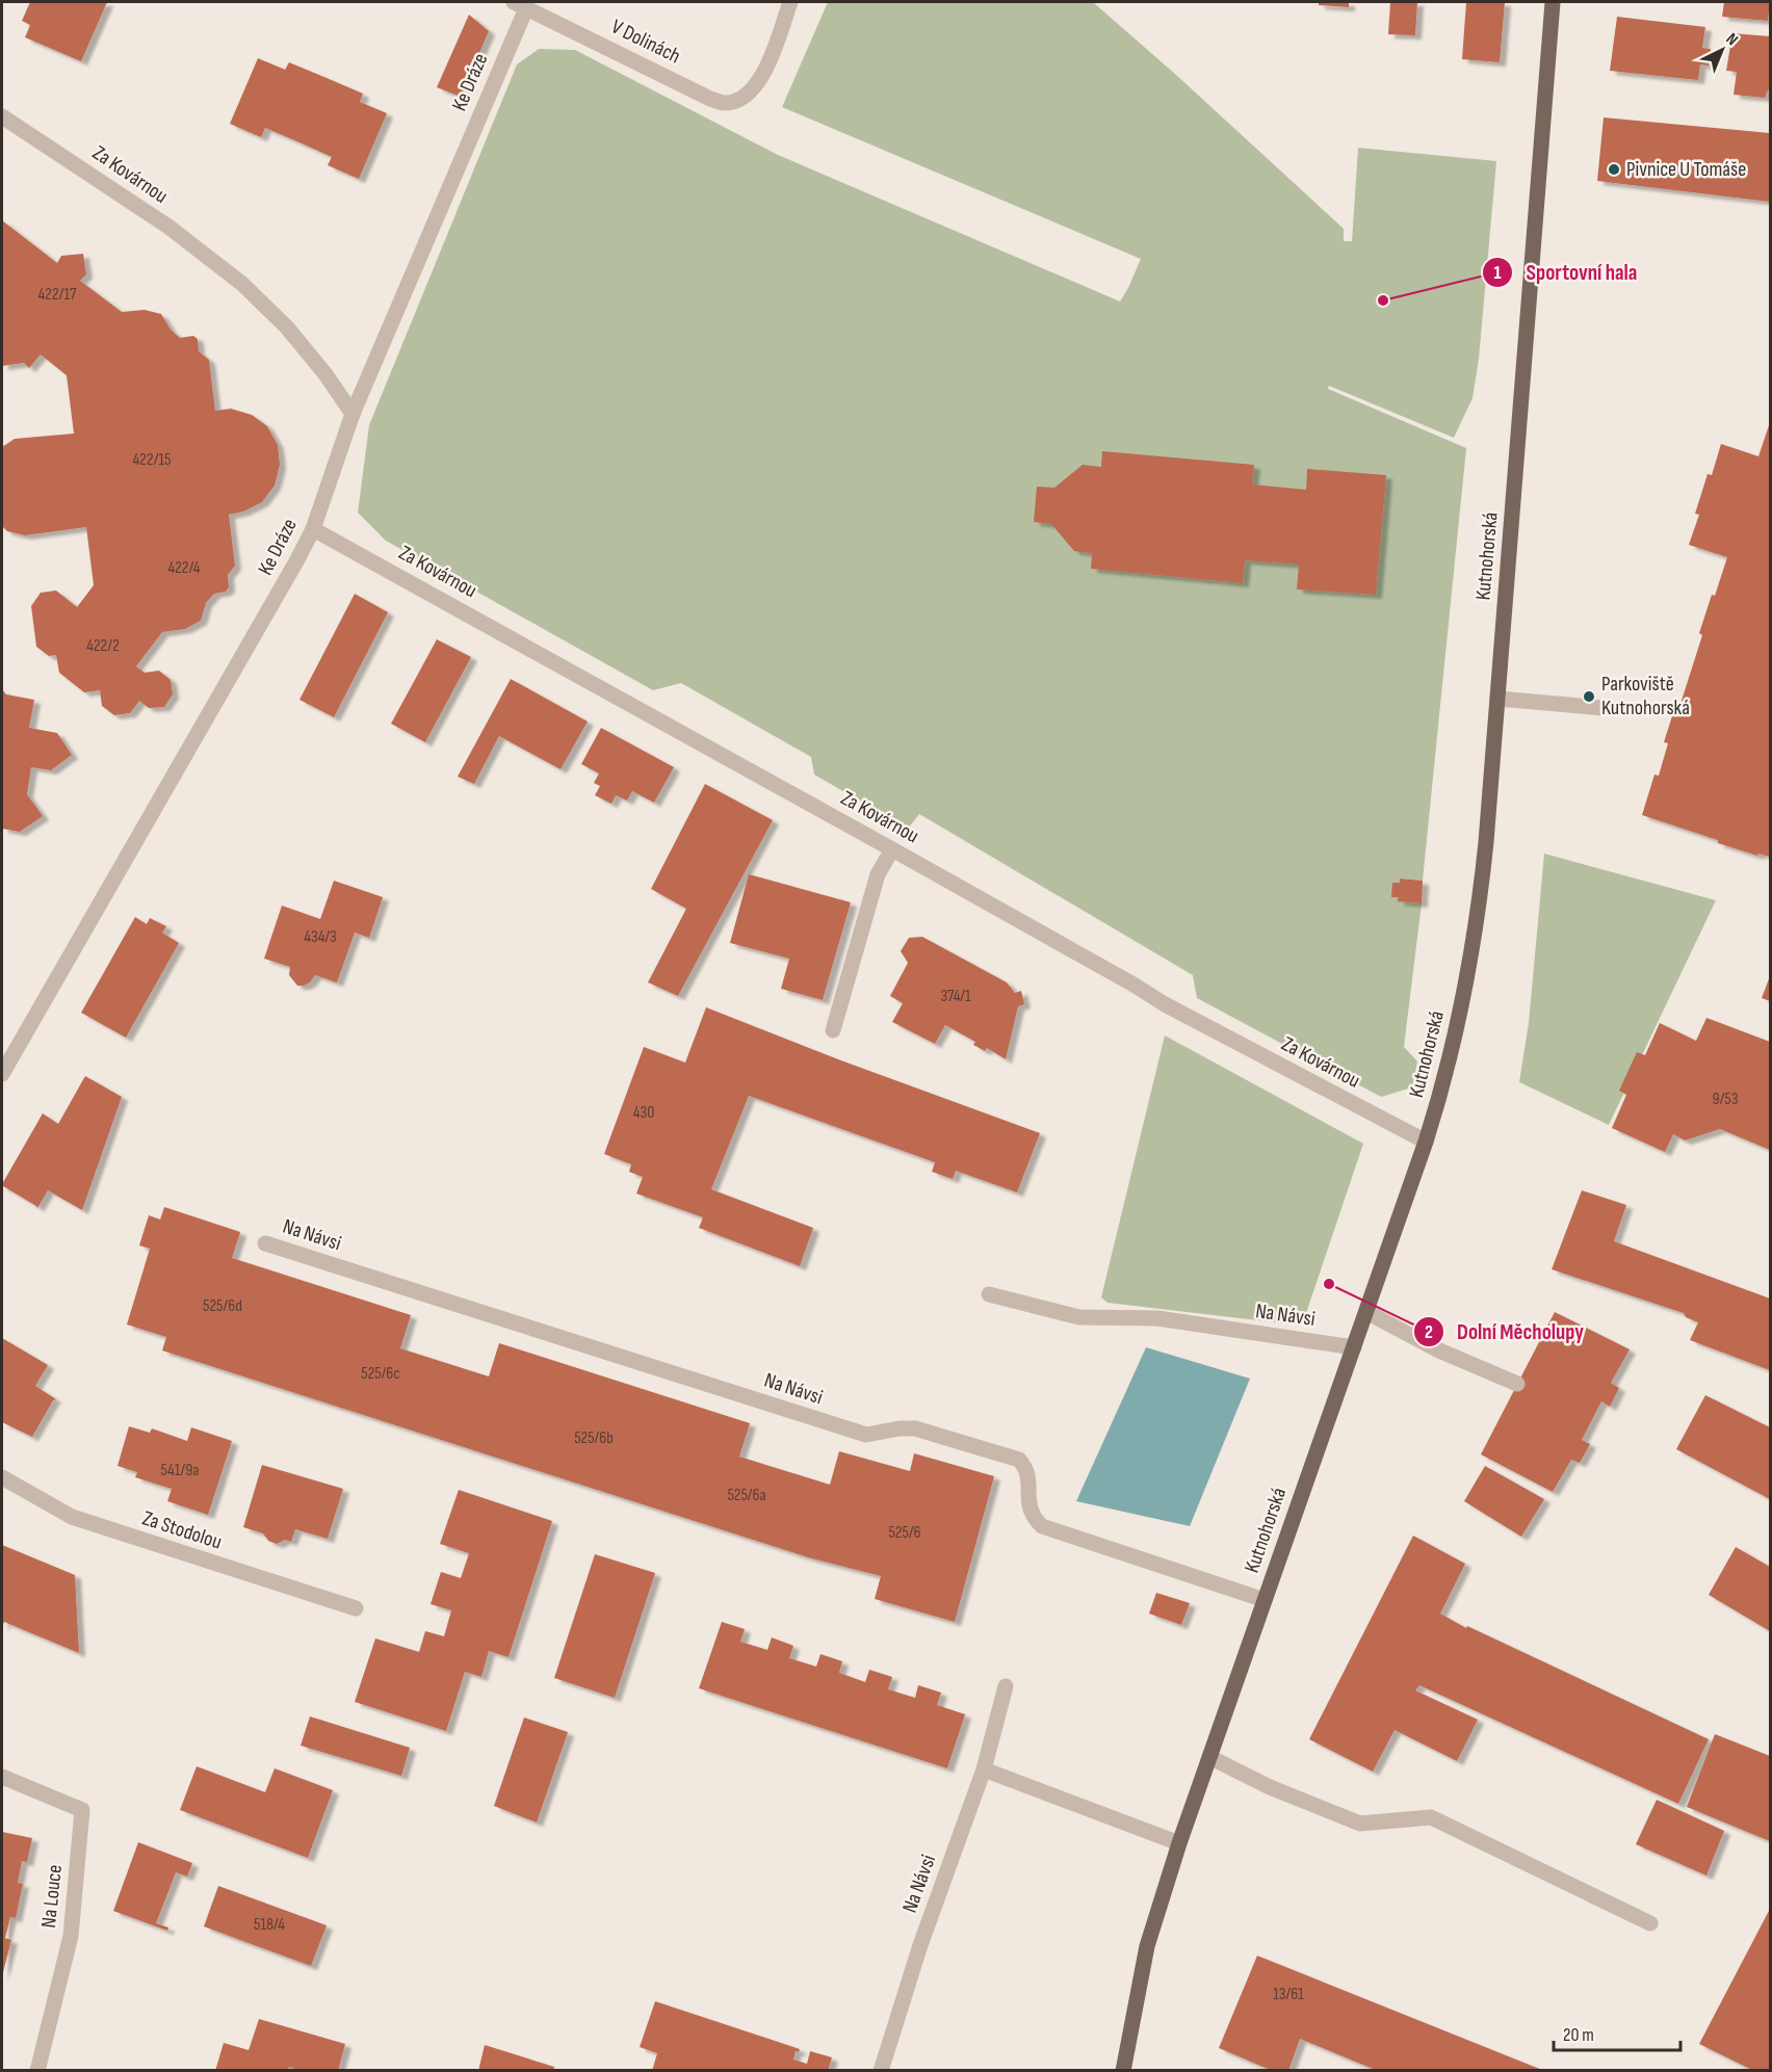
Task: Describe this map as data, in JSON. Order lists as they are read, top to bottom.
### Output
{
  "streets": {
    "main road": ["Kutnohorská"],
    "street": [
      "V Dolinách",
      "Ke Dráze",
      "Za Kovárnou",
      "Na Návsi",
      "Za Stodolou",
      "Na Louce"
    ]
  },
  "crossings": [
    ["V Dolinách", "Ke Dráze"],
    ["Ke Dráze", "Za Kovárnou"],
    ["Za Kovárnou", "Kutnohorská"],
    ["Kutnohorská", "Na Návsi"]
  ],
  "places": [
    "Pivnice U Tomáše",
    "Sportovní hala",
    "Parkoviště Kutnohorská",
    "Dolní Měcholupy"
  ],
  "house_numbers": [
    "422/17",
    "422/15",
    "422/4",
    "422/2",
    "434/3",
    "374/1",
    "9/53",
    "430",
    "525/6d",
    "525/6c",
    "525/6b",
    "541/9a",
    "525/6a",
    "525/6",
    "518/4",
    "13/61"
  ],
  "scale_bar": "20 m",
  "north": "top right"
}
